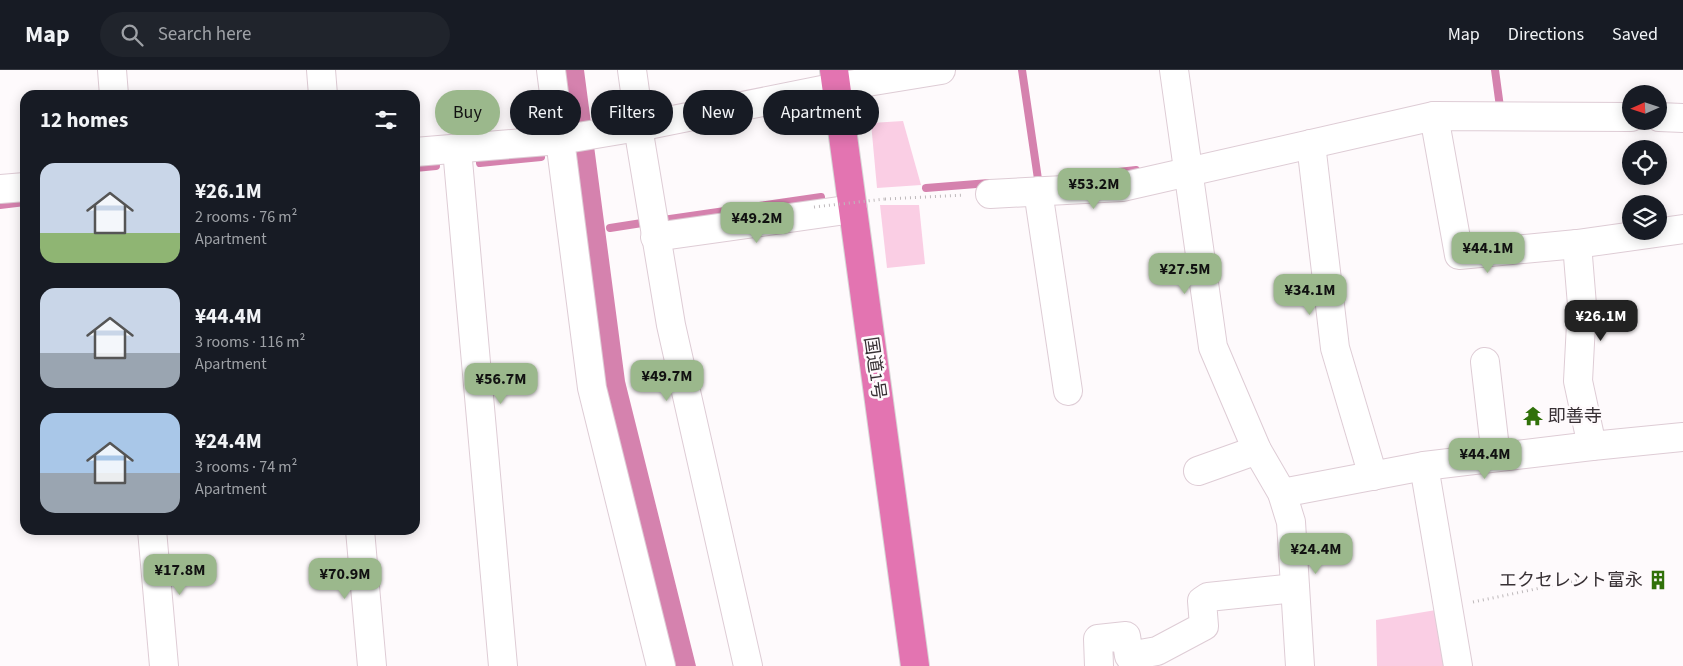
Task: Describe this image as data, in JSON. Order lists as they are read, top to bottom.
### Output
{
  "streets": {
    "highway": ["国道1号"]
  },
  "places": {
    "temple": ["即善寺"],
    "building": ["エクセレント富永"]
  },
  "north": "left",
  "page": {
    "header": "Map",
    "search": "Search here",
    "nav": ["Map", "Directions", "Saved"],
    "chip": [
      "Buy",
      "Rent",
      "Filters",
      "New",
      "Apartment"
    ],
    "heading": "12 homes",
    "list": [
      {
        "name": "¥26.1M",
        "note": "2 rooms · 76 m² · Apartment"
      },
      {
        "name": "¥44.4M",
        "note": "3 rooms · 116 m² · Apartment"
      },
      {
        "name": "¥24.4M",
        "note": "3 rooms · 74 m² · Apartment"
      }
    ],
    "price": [
      "¥53.2M",
      "¥49.2M",
      "¥44.1M",
      "¥27.5M",
      "¥34.1M",
      "¥26.1M",
      "¥49.7M",
      "¥56.7M",
      "¥44.4M",
      "¥24.4M",
      "¥17.8M",
      "¥70.9M"
    ]
  }
}
